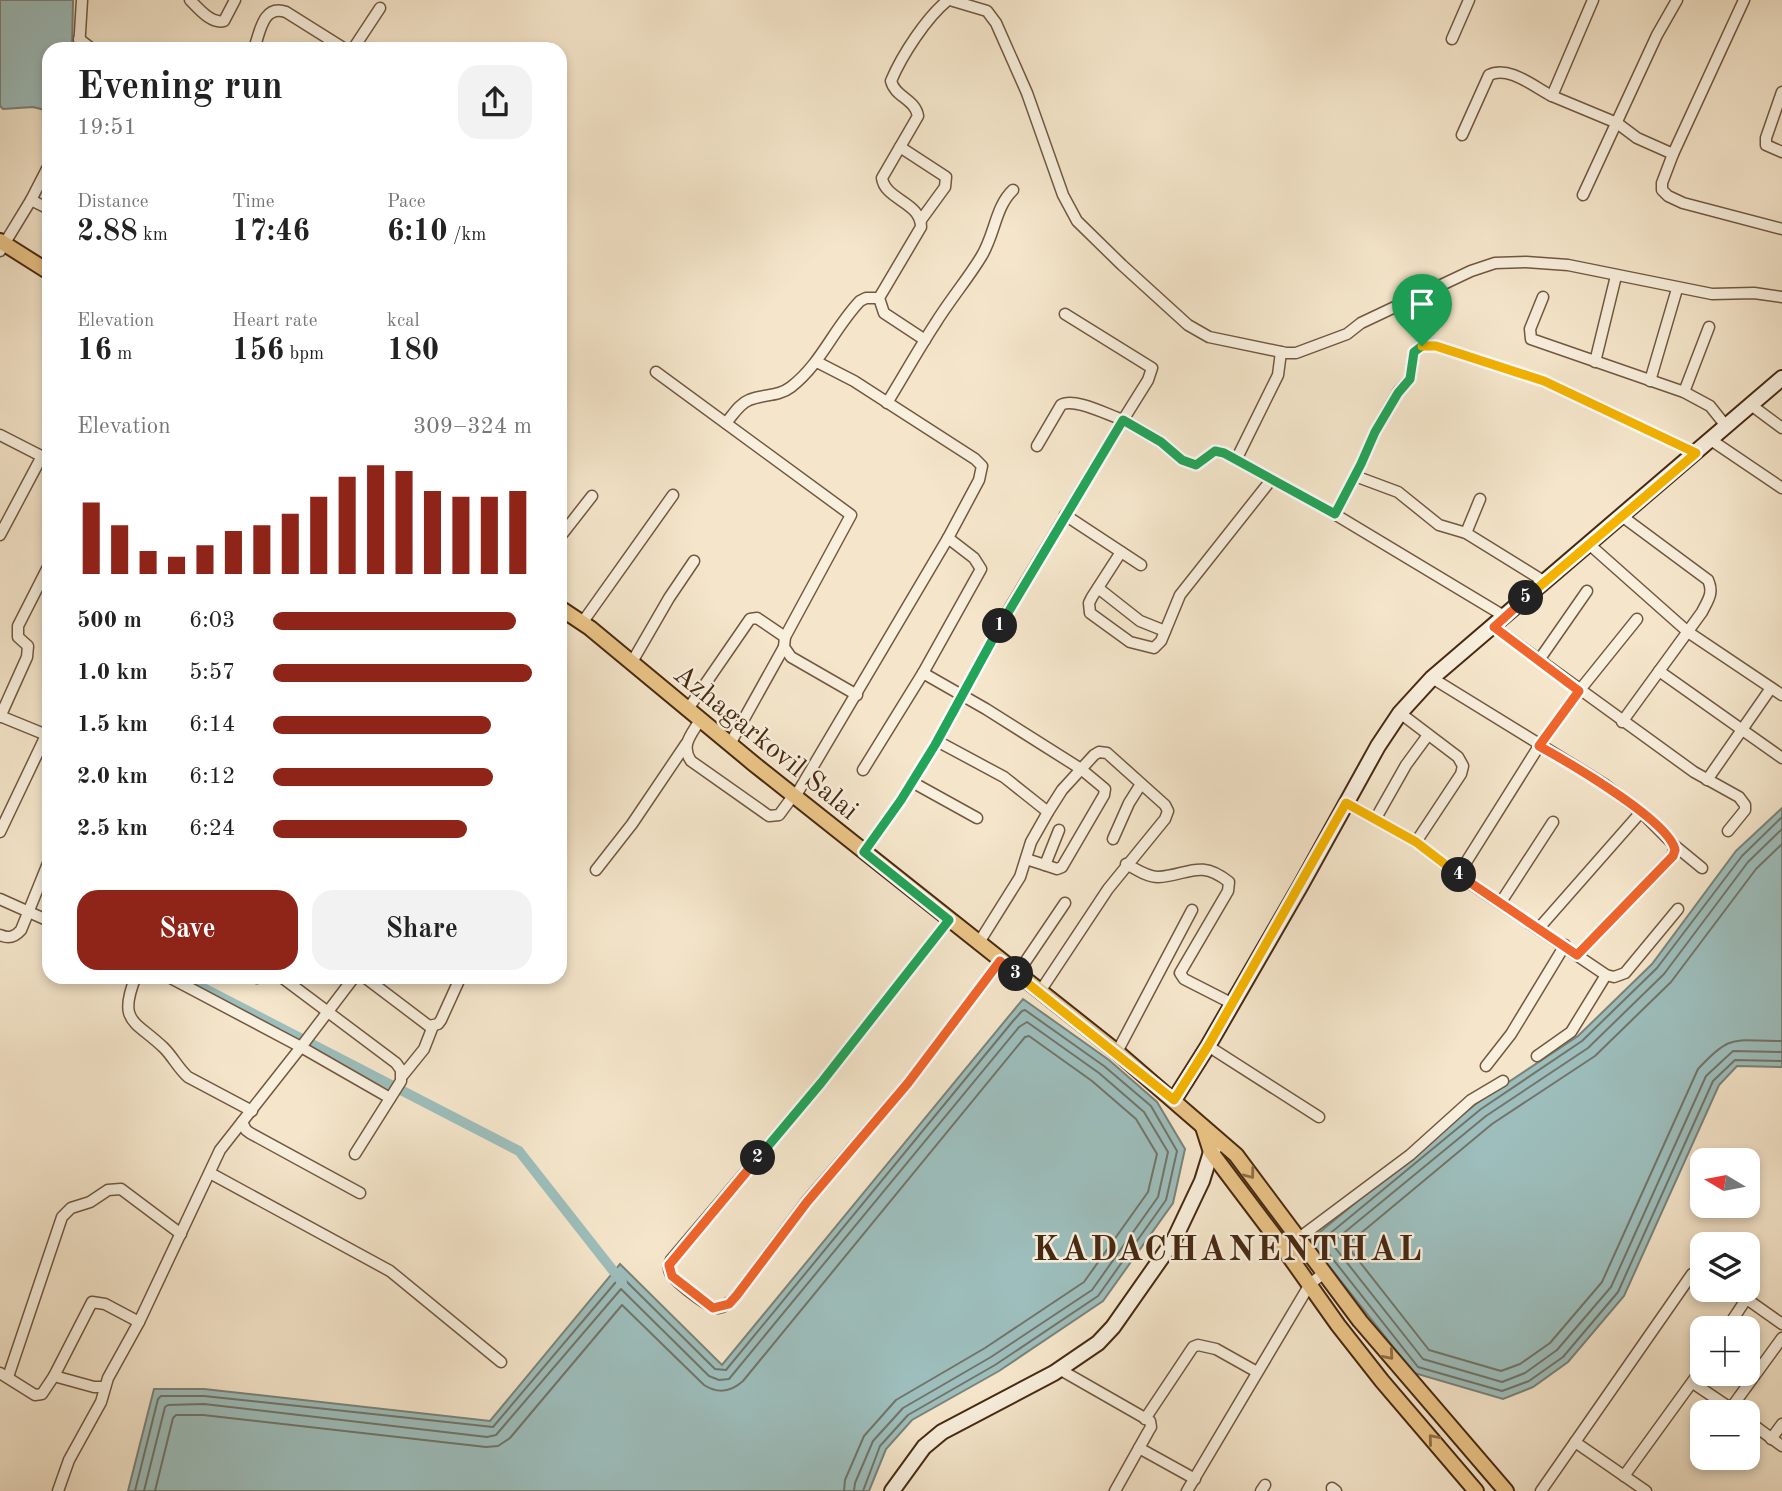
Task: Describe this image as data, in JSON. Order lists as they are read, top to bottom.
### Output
{
  "streets": {
    "main road": ["Azhagarkovil Salai"]
  },
  "districts": ["KADACHANENTHAL"],
  "north": "left",
  "page": {
    "heading": ["Evening run", "19:51"],
    "stats": [
      ["Distance", "2.88 km"],
      ["Time", "17:46"],
      ["Pace", "6:10 /km"],
      ["Elevation", "16 m"],
      ["Heart rate", "156 bpm"],
      ["kcal", "180"]
    ],
    "chart": ["Elevation", "309–324 m"],
    "pins": [
      "5",
      "1",
      "4",
      "3",
      "2"
    ],
    "list": [
      {
        "name": "500 m",
        "note": "6:03"
      },
      {
        "name": "1.0 km",
        "note": "5:57"
      },
      {
        "name": "1.5 km",
        "note": "6:14"
      },
      {
        "name": "2.0 km",
        "note": "6:12"
      },
      {
        "name": "2.5 km",
        "note": "6:24"
      }
    ],
    "buttons": ["Save", "Share"],
    "map_buttons": ["+", "−"]
  }
}
